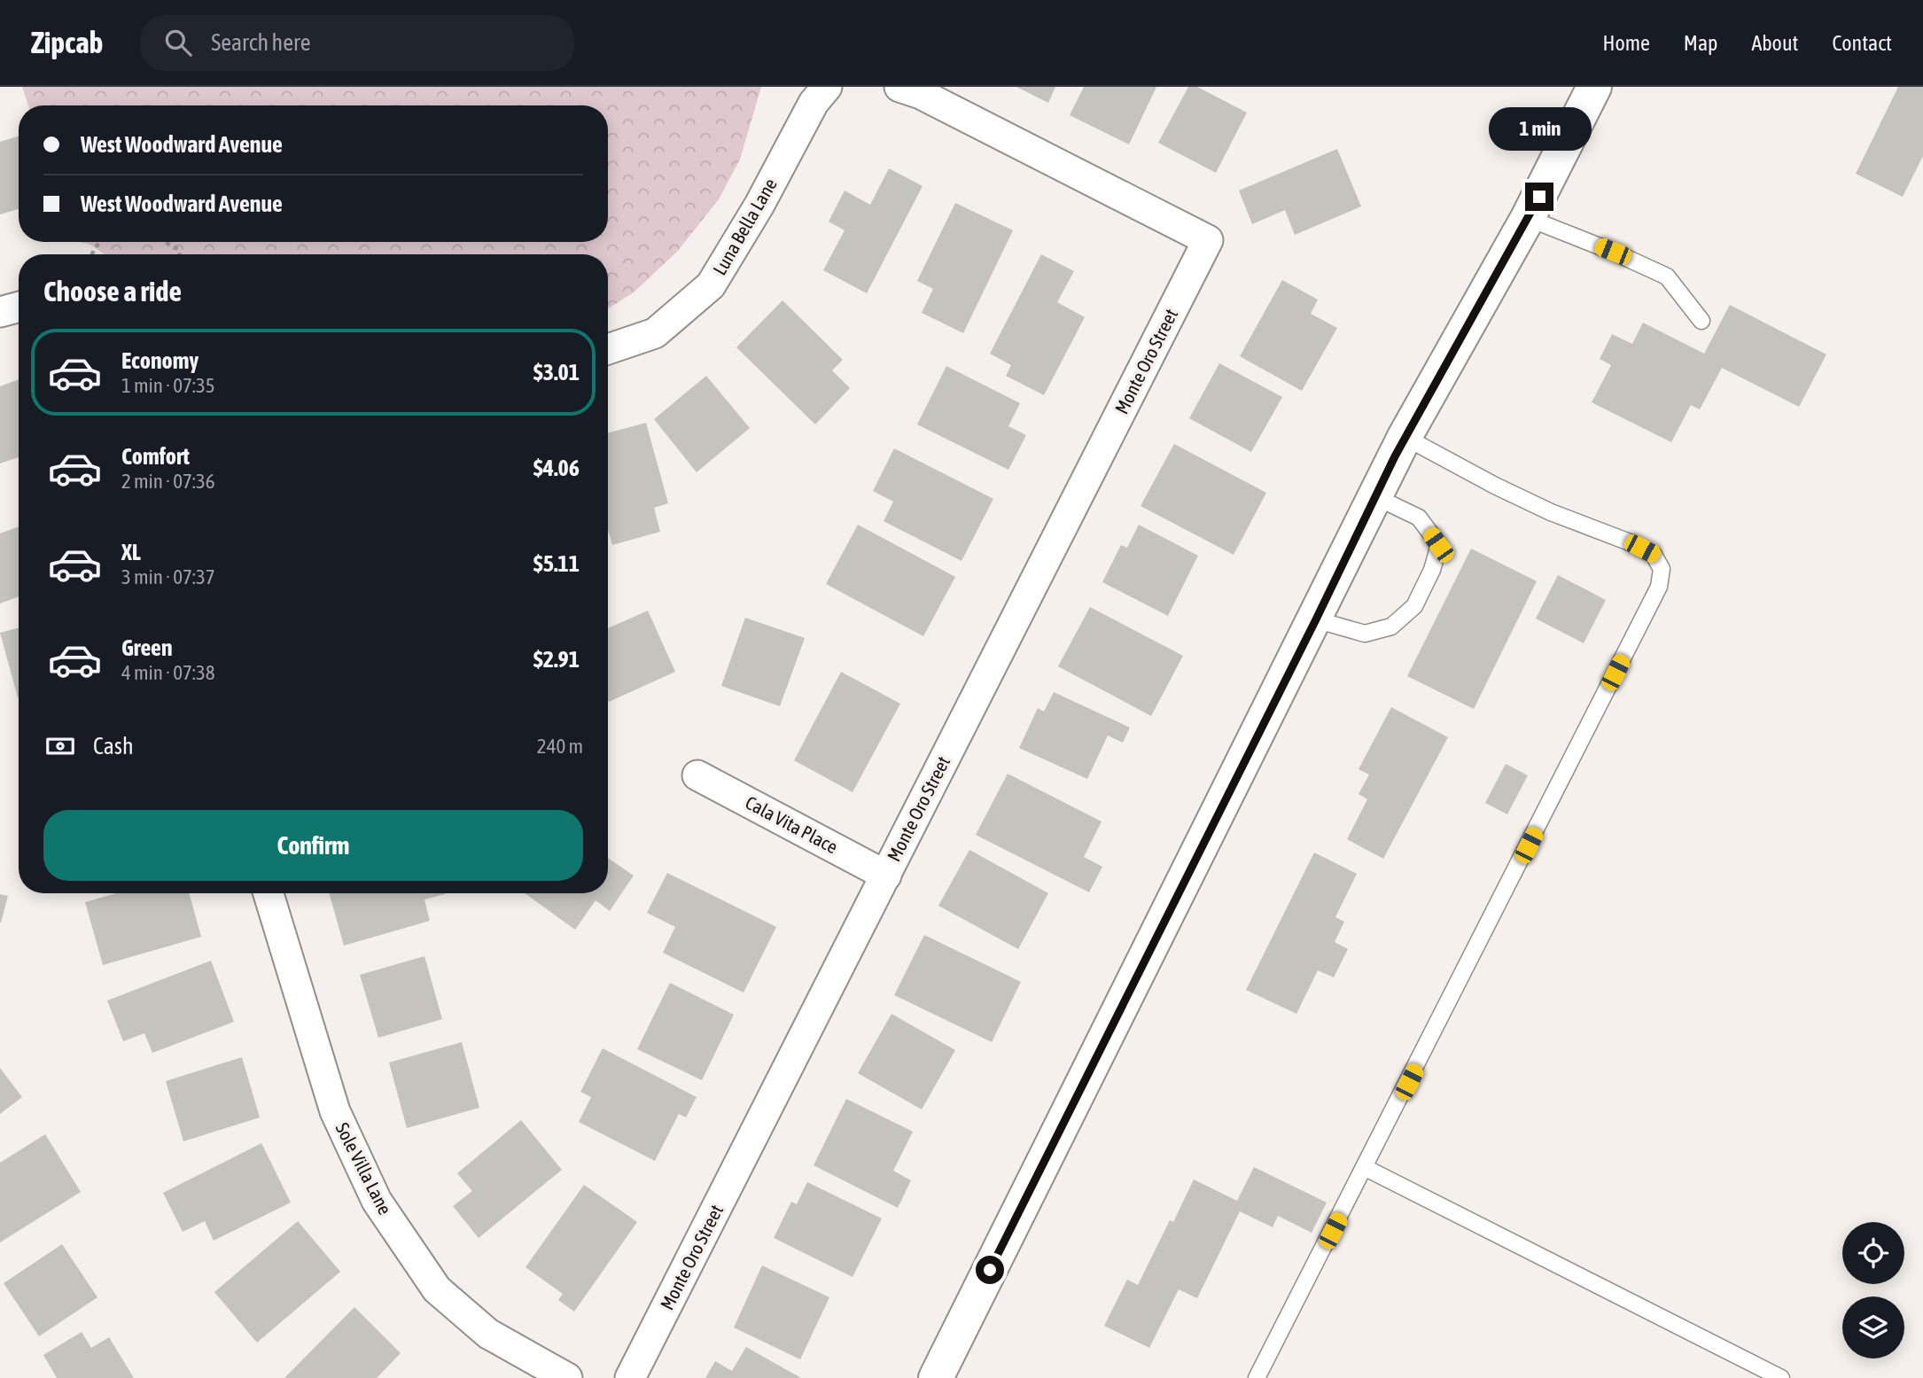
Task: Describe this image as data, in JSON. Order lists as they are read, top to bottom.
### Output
{
  "streets": {
    "street": [
      "Luna Bella Lane",
      "Monte Oro Street",
      "Cala Vita Place",
      "Sole Villa Lane"
    ]
  },
  "crossings": [
    ["Monte Oro Street", "Cala Vita Place"]
  ],
  "page": {
    "header": "Zipcab",
    "search": "Search here",
    "nav": [
      "Home",
      "Map",
      "About",
      "Contact"
    ],
    "banner": ["West Woodward Avenue", "West Woodward Avenue"],
    "bubble": "1 min",
    "heading": "Choose a ride",
    "list": [
      {
        "name": "Economy",
        "note": "1 min · 07:35",
        "value": "$3.01"
      },
      {
        "name": "Comfort",
        "note": "2 min · 07:36",
        "value": "$4.06"
      },
      {
        "name": "XL",
        "note": "3 min · 07:37",
        "value": "$5.11"
      },
      {
        "name": "Green",
        "note": "4 min · 07:38",
        "value": "$2.91"
      }
    ],
    "pay": ["Cash", "240 m"],
    "buttons": "Confirm"
  }
}
